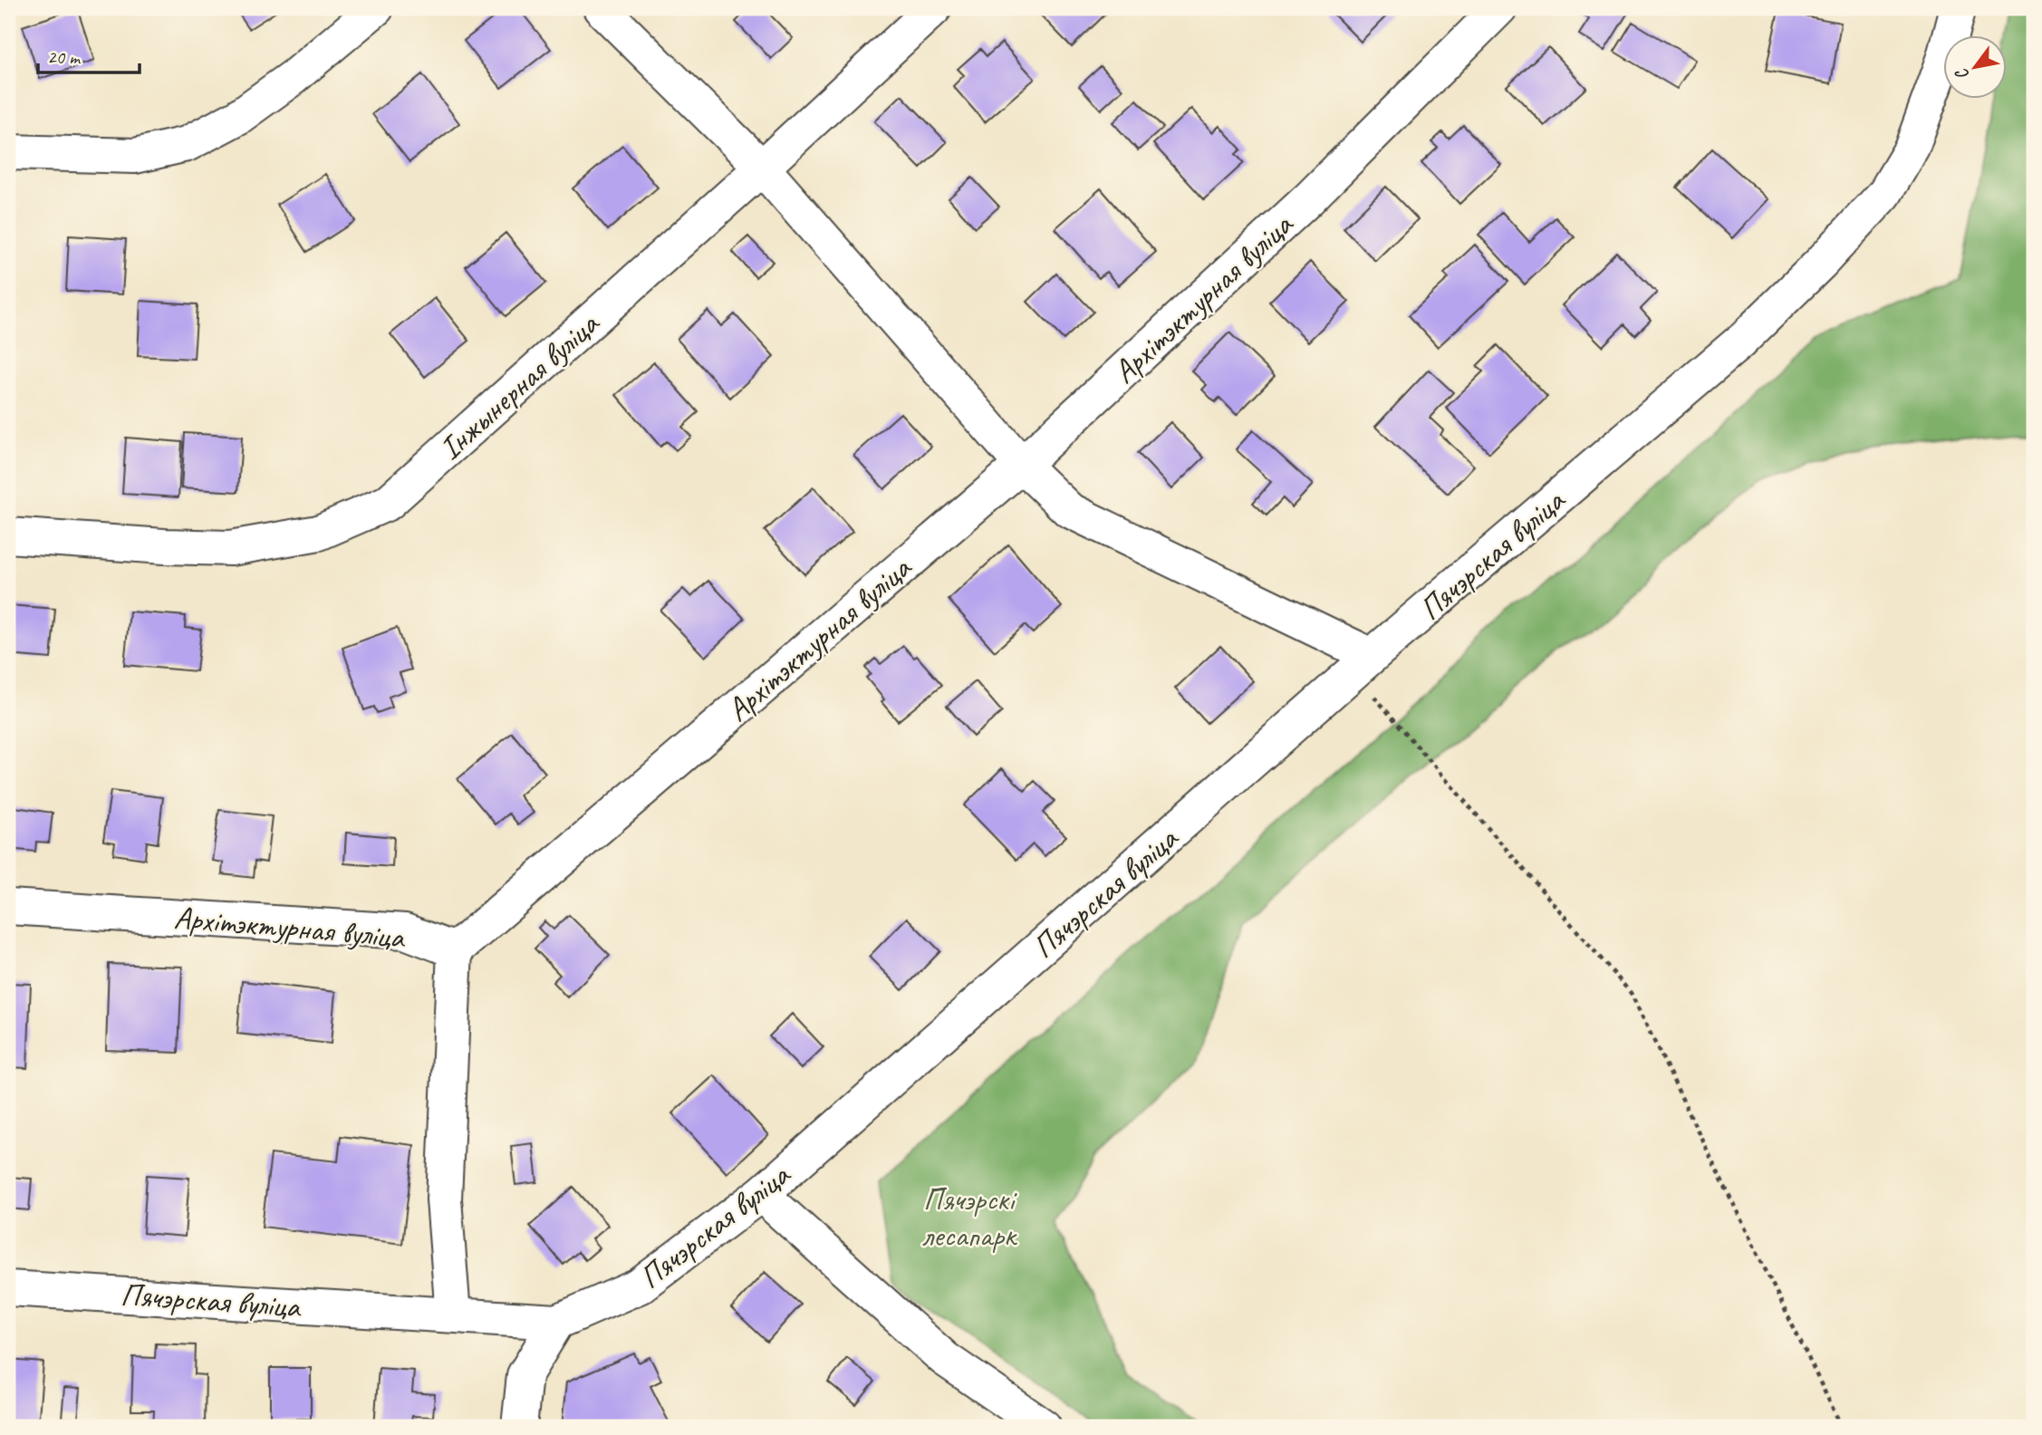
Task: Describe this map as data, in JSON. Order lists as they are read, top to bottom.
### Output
{
  "streets": {
    "street": ["Архітэктурная вуліца", "Інжынерная вуліца", "Пячэрская вуліца"]
  },
  "parks": ["Пячэрскі лесапарк"],
  "scale_bar": "20 m",
  "north": "bottom left"
}
